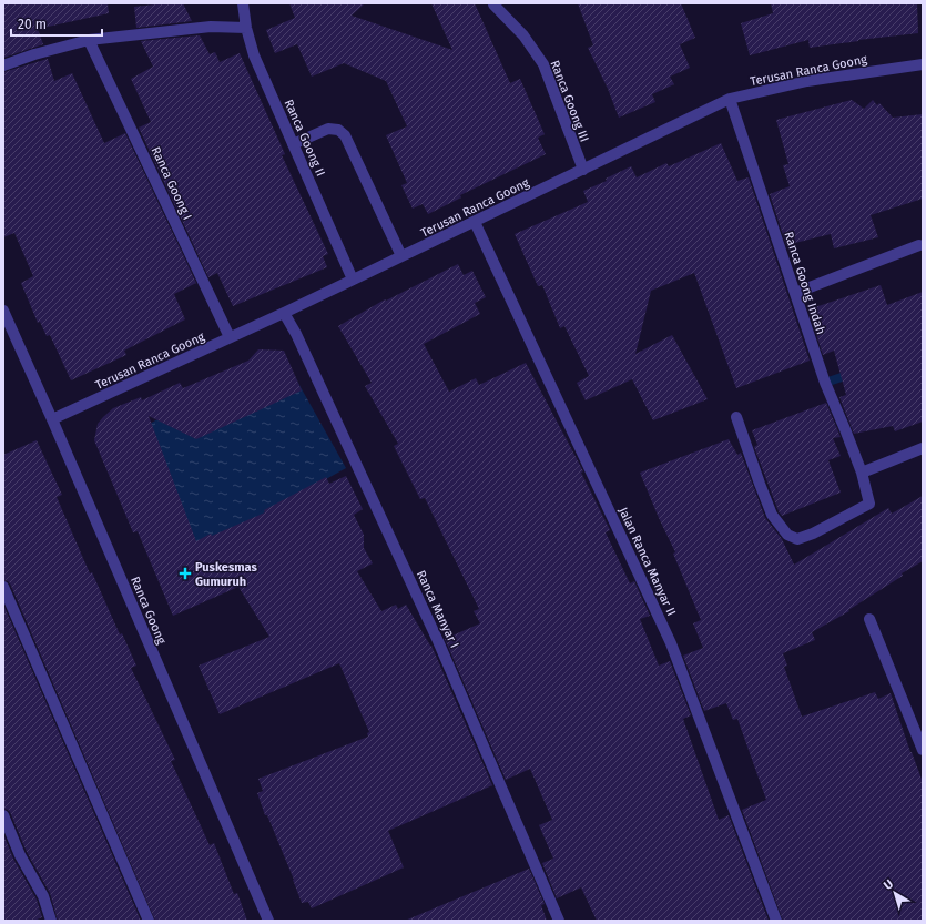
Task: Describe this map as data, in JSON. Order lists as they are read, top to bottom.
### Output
{
  "streets": {
    "street": [
      "Terusan Ranca Goong",
      "Ranca Goong III",
      "Ranca Goong II",
      "Ranca Goong I",
      "Ranca Goong Indah",
      "Jalan Ranca Manyar II",
      "Ranca Manyar I",
      "Ranca Goong"
    ]
  },
  "crossings": [
    ["Terusan Ranca Goong", "Ranca Goong III"],
    ["Terusan Ranca Goong", "Ranca Goong II"],
    ["Terusan Ranca Goong", "Ranca Goong I"],
    ["Terusan Ranca Goong", "Ranca Goong Indah"],
    ["Terusan Ranca Goong", "Jalan Ranca Manyar II"],
    ["Terusan Ranca Goong", "Ranca Manyar I"],
    ["Terusan Ranca Goong", "Ranca Goong"]
  ],
  "places": {
    "health": ["Puskesmas Gumuruh"]
  },
  "scale_bar": "20 m",
  "north": "top left"
}
